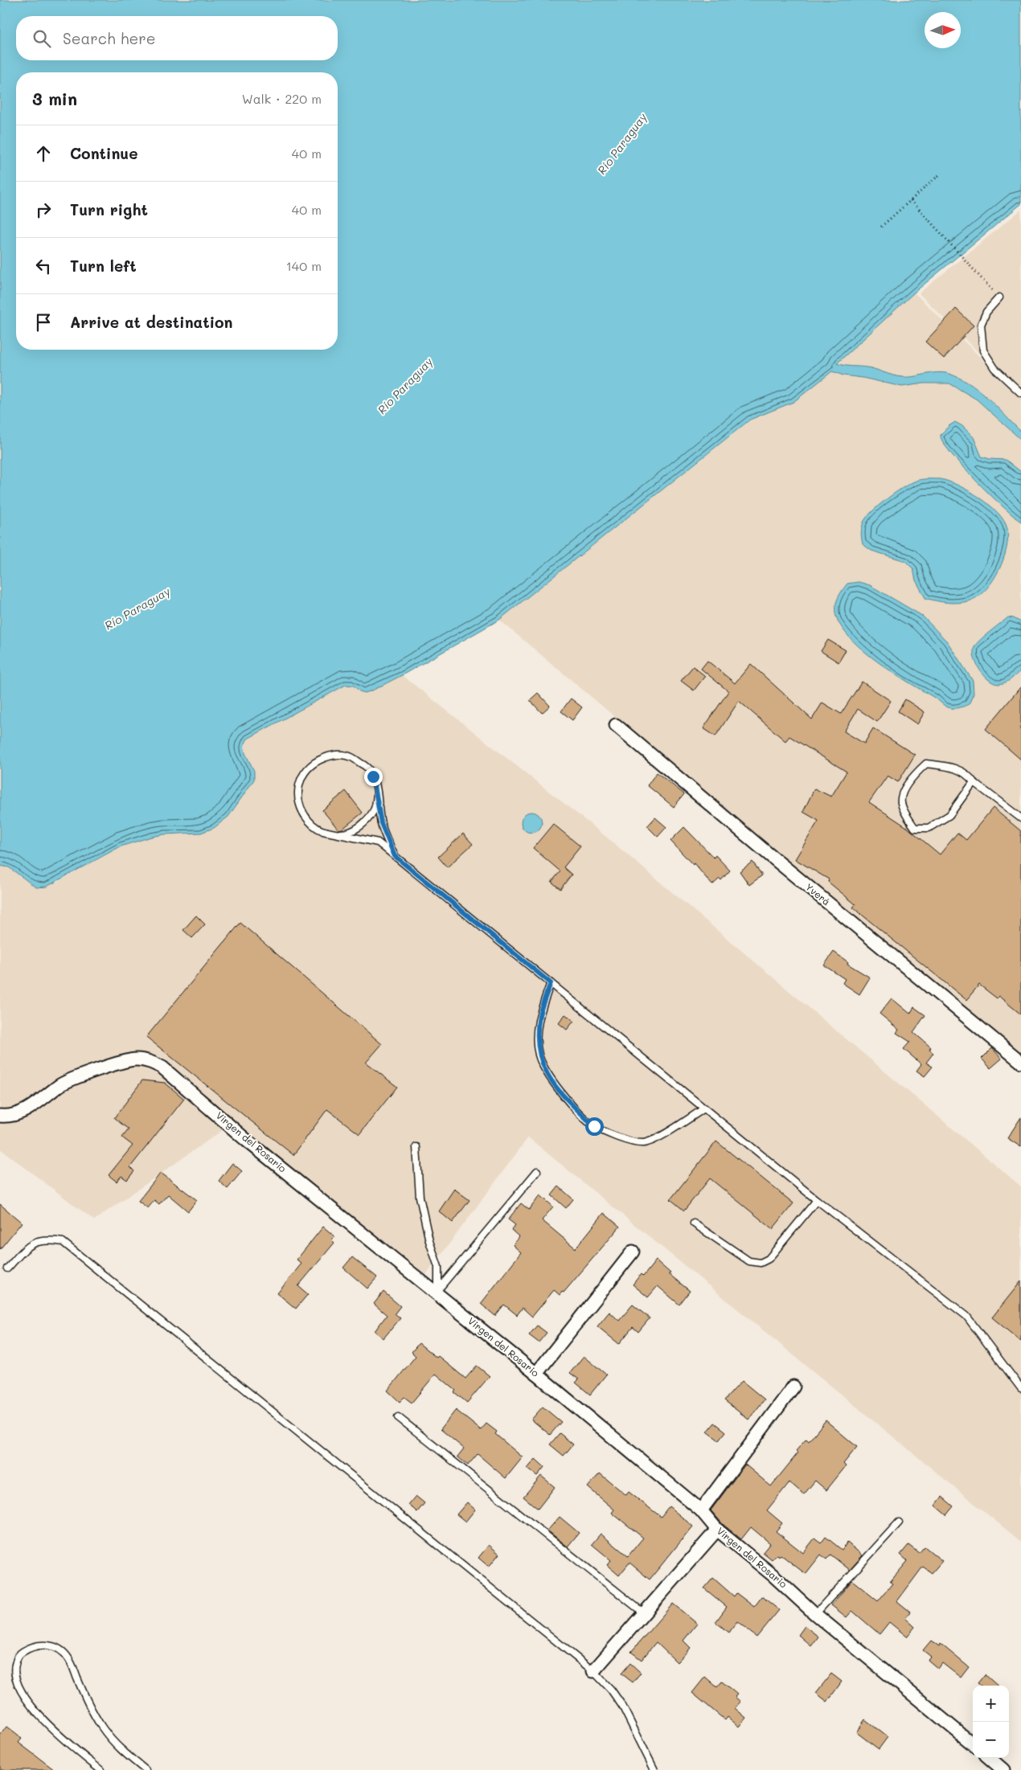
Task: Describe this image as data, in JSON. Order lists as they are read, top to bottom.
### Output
{
  "streets": {
    "street": ["Yverá", "Virgen del Rosario"]
  },
  "water": ["Río Paraguay"],
  "north": "right",
  "page": {
    "search": "Search here",
    "heading": ["3 min", "Walk · 220 m"],
    "list": [
      ["Continue", "40 m"],
      ["Turn right", "40 m"],
      ["Turn left", "140 m"],
      "Arrive at destination"
    ],
    "map_buttons": ["+", "−"]
  }
}
